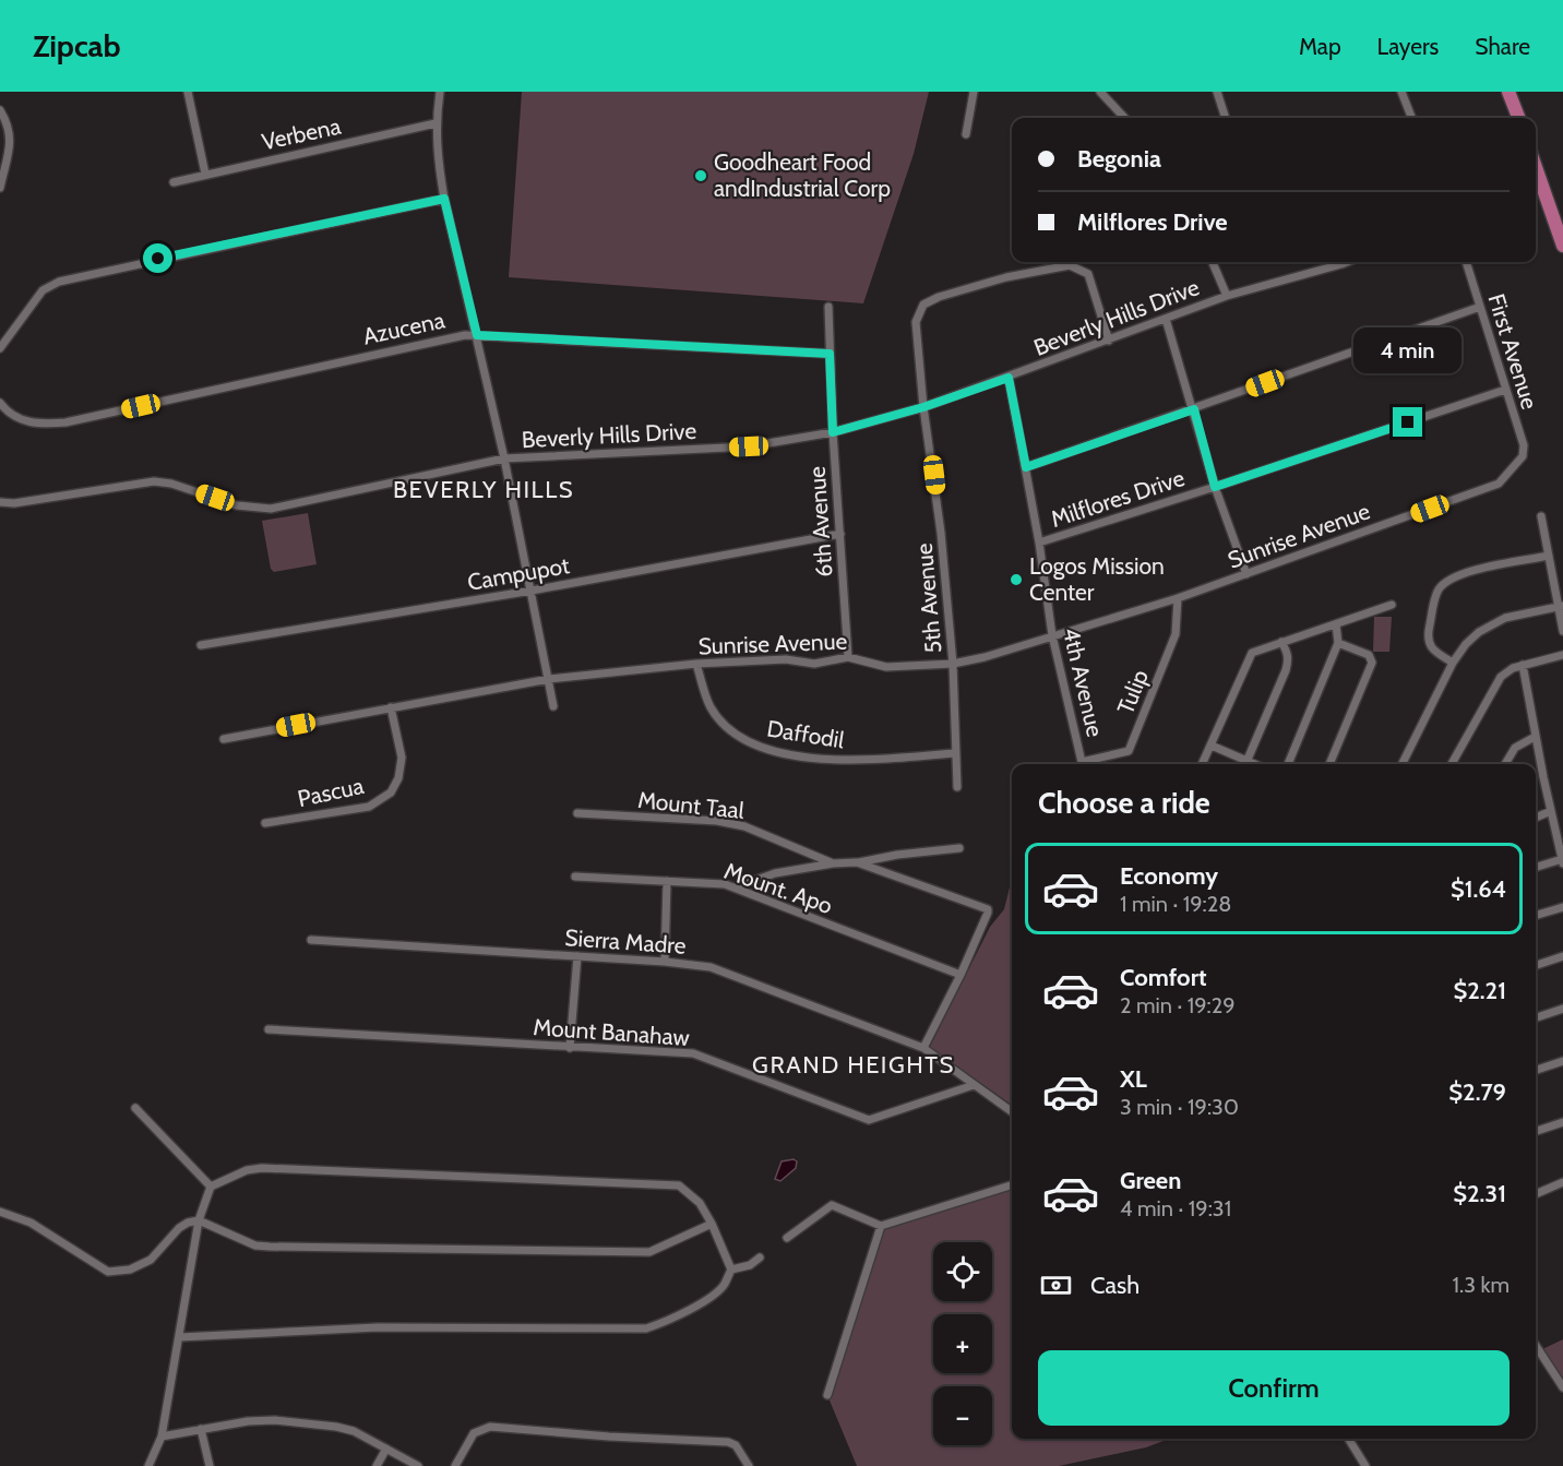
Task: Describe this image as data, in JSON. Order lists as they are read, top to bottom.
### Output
{
  "streets": {
    "street": [
      "Verbena",
      "Beverly Hills Drive",
      "Azucena",
      "First Avenue",
      "Milflores Drive",
      "6th Avenue",
      "Sunrise Avenue",
      "Campupot",
      "5th Avenue",
      "4th Avenue",
      "Tulip",
      "Daffodil",
      "Pascua",
      "Mount Taal",
      "Mount. Apo",
      "Sierra Madre",
      "Mount Banahaw"
    ]
  },
  "crossings": [
    ["Beverly Hills Drive", "6th Avenue"],
    ["Beverly Hills Drive", "5th Avenue"],
    ["Beverly Hills Drive", "4th Avenue"],
    ["Azucena", "6th Avenue"],
    ["First Avenue", "Milflores Drive"],
    ["First Avenue", "Sunrise Avenue"],
    ["Milflores Drive", "4th Avenue"],
    ["6th Avenue", "Sunrise Avenue"],
    ["6th Avenue", "Campupot"],
    ["Sunrise Avenue", "5th Avenue"],
    ["Sunrise Avenue", "4th Avenue"],
    ["Sunrise Avenue", "Tulip"],
    ["Sunrise Avenue", "Daffodil"],
    ["Sunrise Avenue", "Pascua"],
    ["5th Avenue", "Daffodil"],
    ["4th Avenue", "Tulip"],
    ["Sierra Madre", "Mount Banahaw"]
  ],
  "districts": ["BEVERLY HILLS", "GRAND HEIGHTS"],
  "places": ["Goodheart Food andIndustrial Corp", "Logos Mission Center"],
  "page": {
    "header": "Zipcab",
    "nav": ["Map", "Layers", "Share"],
    "banner": ["Begonia", "Milflores Drive"],
    "bubble": "4 min",
    "heading": "Choose a ride",
    "list": [
      {
        "name": "Economy",
        "note": "1 min · 19:28",
        "value": "$1.64"
      },
      {
        "name": "Comfort",
        "note": "2 min · 19:29",
        "value": "$2.21"
      },
      {
        "name": "XL",
        "note": "3 min · 19:30",
        "value": "$2.79"
      },
      {
        "name": "Green",
        "note": "4 min · 19:31",
        "value": "$2.31"
      }
    ],
    "map_buttons": ["+", "−"],
    "pay": ["Cash", "1.3 km"],
    "buttons": "Confirm"
  }
}
